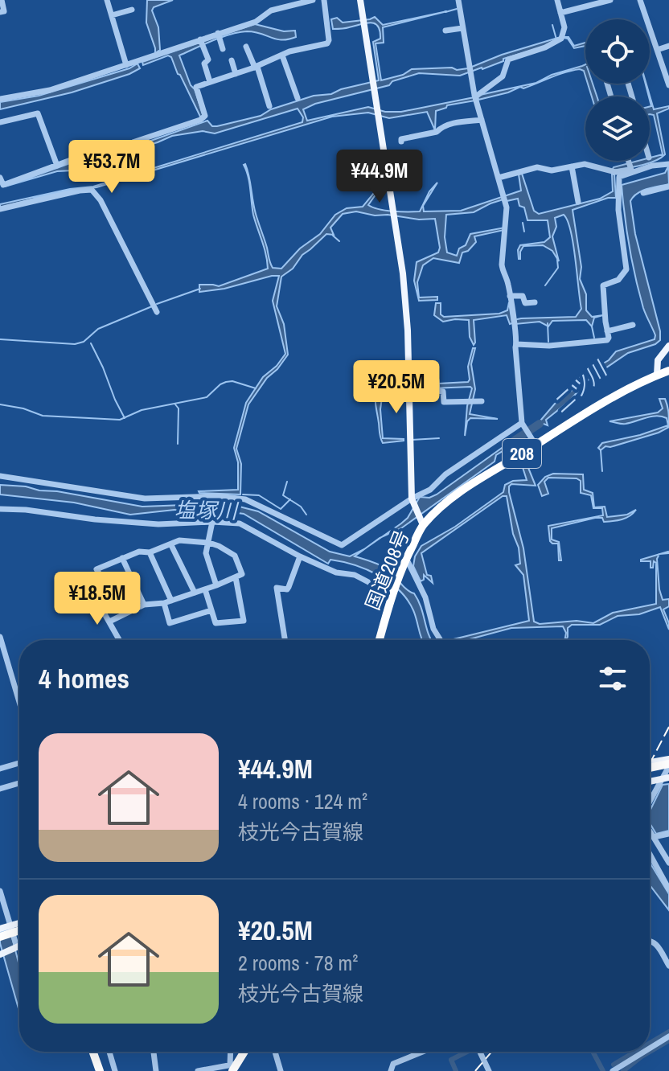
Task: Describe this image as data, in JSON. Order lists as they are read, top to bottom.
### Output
{
  "streets": {
    "highway": ["208", "国道208号"]
  },
  "water": ["二ツ川", "塩塚川"],
  "page": {
    "price": [
      "¥53.7M",
      "¥44.9M",
      "¥20.5M",
      "¥18.5M"
    ],
    "heading": "4 homes",
    "list": [
      {
        "name": "¥44.9M",
        "note": "4 rooms · 124 m² · 枝光今古賀線"
      },
      {
        "name": "¥20.5M",
        "note": "2 rooms · 78 m² · 枝光今古賀線"
      }
    ]
  }
}
